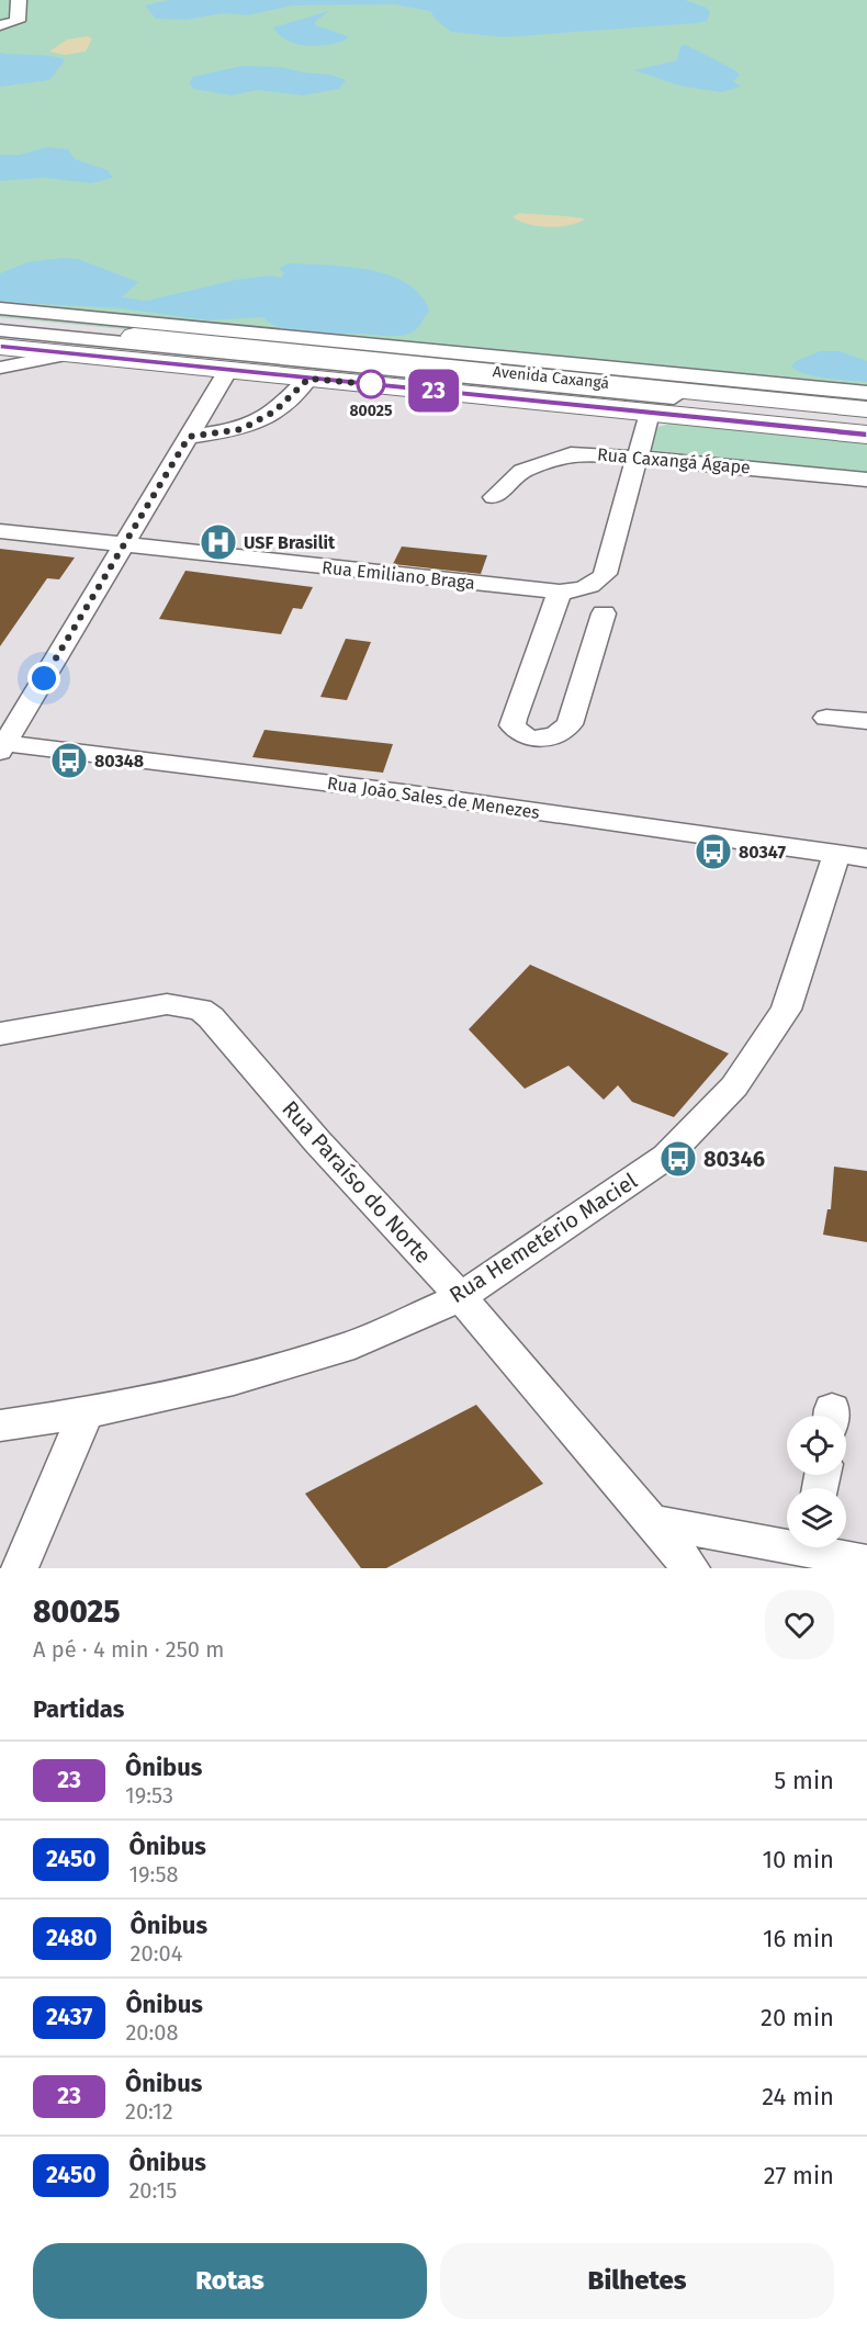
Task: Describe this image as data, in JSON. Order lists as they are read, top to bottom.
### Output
{
  "streets": {
    "main road": ["Avenida Caxangá"],
    "street": [
      "Rua Caxangá Ágape",
      "Rua Emiliano Braga",
      "Rua João Sales de Menezes",
      "Rua Paraíso do Norte",
      "Rua Hemetério Maciel"
    ]
  },
  "crossings": [
    ["Avenida Caxangá", "Rua Emiliano Braga"],
    ["Rua Caxangá Ágape", "Rua Emiliano Braga"],
    ["Rua João Sales de Menezes", "Rua Hemetério Maciel"],
    ["Rua Paraíso do Norte", "Rua Hemetério Maciel"]
  ],
  "places": {
    "other": ["80025"],
    "hospital": ["USF Brasilit"],
    "bus stop": ["80348", "80347", "80346"]
  },
  "lines": ["bus line 23"],
  "page": {
    "on_map": "23",
    "heading": [
      ["80025", "A pé · 4 min · 250 m"],
      "Partidas"
    ],
    "list": [
      {
        "mark": "23",
        "name": "Ônibus",
        "note": "19:53",
        "value": "5 min"
      },
      {
        "mark": "2450",
        "name": "Ônibus",
        "note": "19:58",
        "value": "10 min"
      },
      {
        "mark": "2480",
        "name": "Ônibus",
        "note": "20:04",
        "value": "16 min"
      },
      {
        "mark": "2437",
        "name": "Ônibus",
        "note": "20:08",
        "value": "20 min"
      },
      {
        "mark": "23",
        "name": "Ônibus",
        "note": "20:12",
        "value": "24 min"
      },
      {
        "mark": "2450",
        "name": "Ônibus",
        "note": "20:15",
        "value": "27 min"
      }
    ],
    "buttons": ["Rotas", "Bilhetes"]
  }
}
